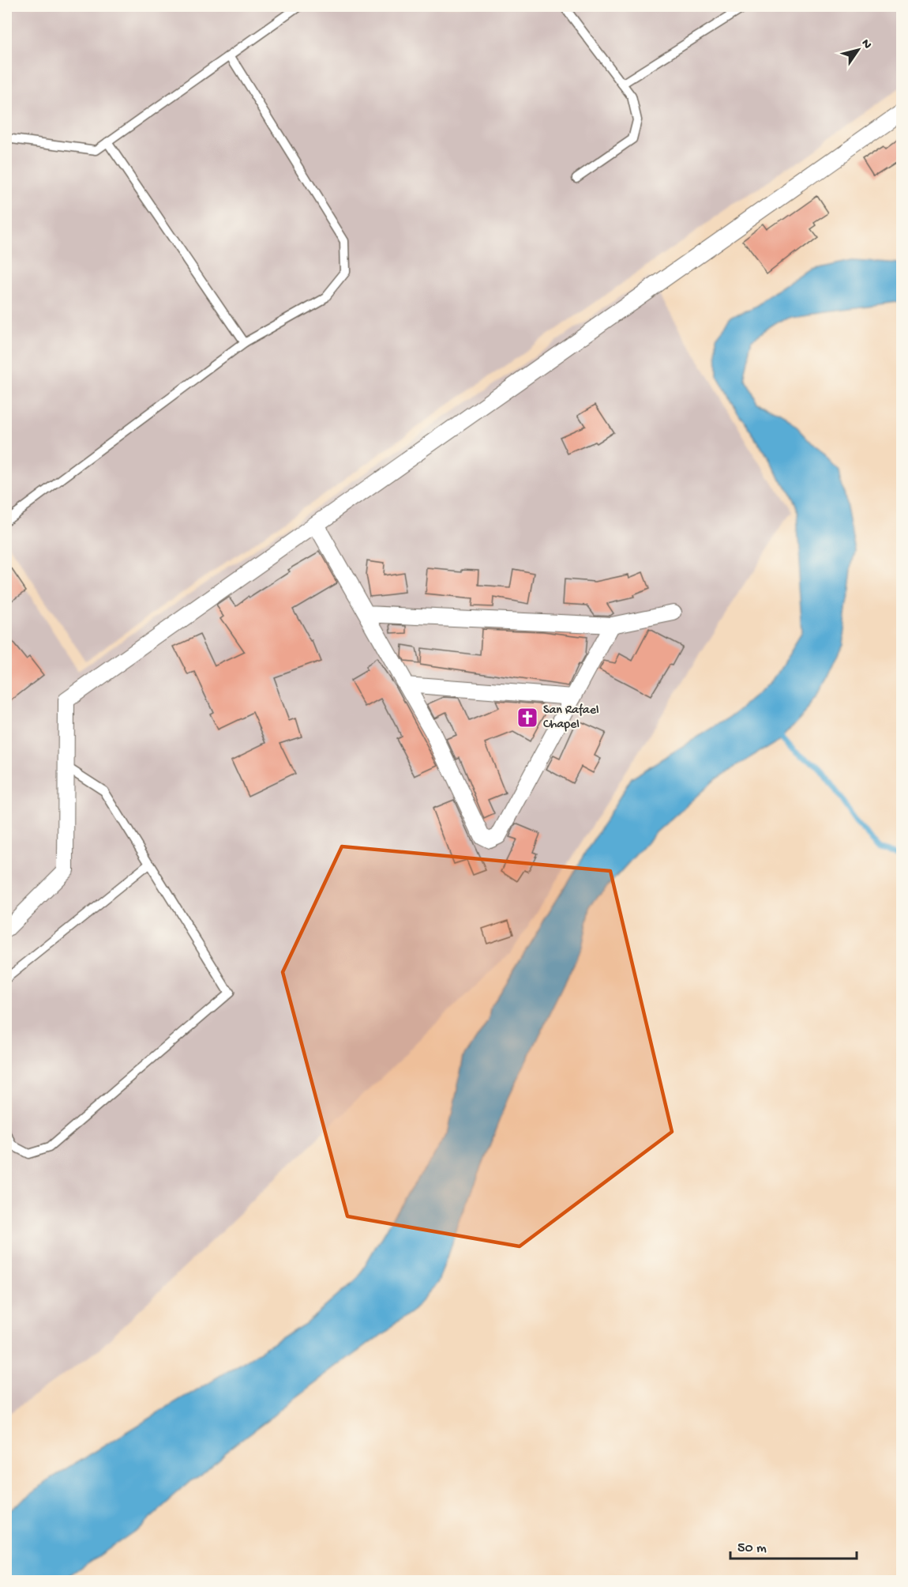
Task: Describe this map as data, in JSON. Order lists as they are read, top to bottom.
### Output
{
  "places": {
    "church": ["San Rafael Chapel"]
  },
  "scale_bar": "50 m",
  "north": "top right"
}
